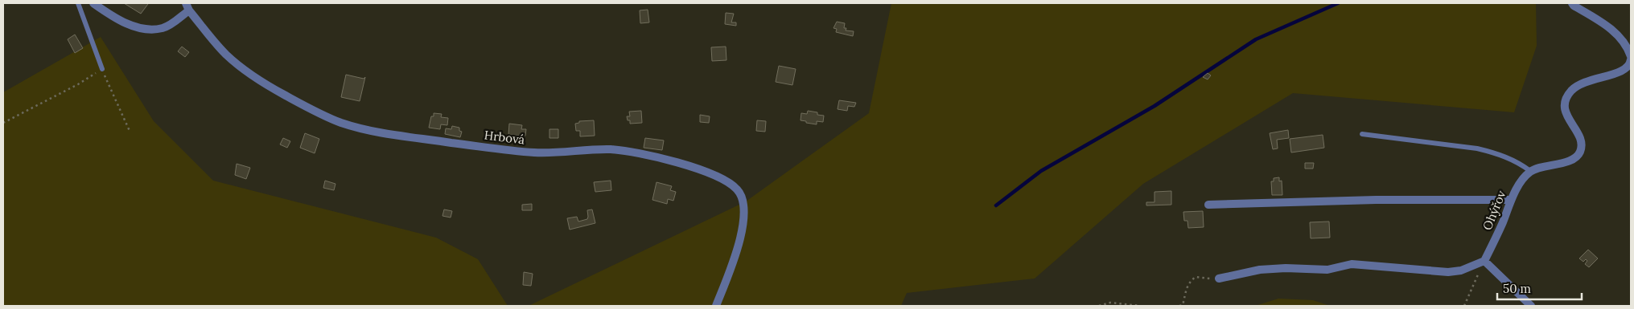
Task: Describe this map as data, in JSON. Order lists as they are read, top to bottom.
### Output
{
  "streets": {
    "street": ["Hrbová", "Ohýřov"]
  },
  "scale_bar": "50 m"
}
